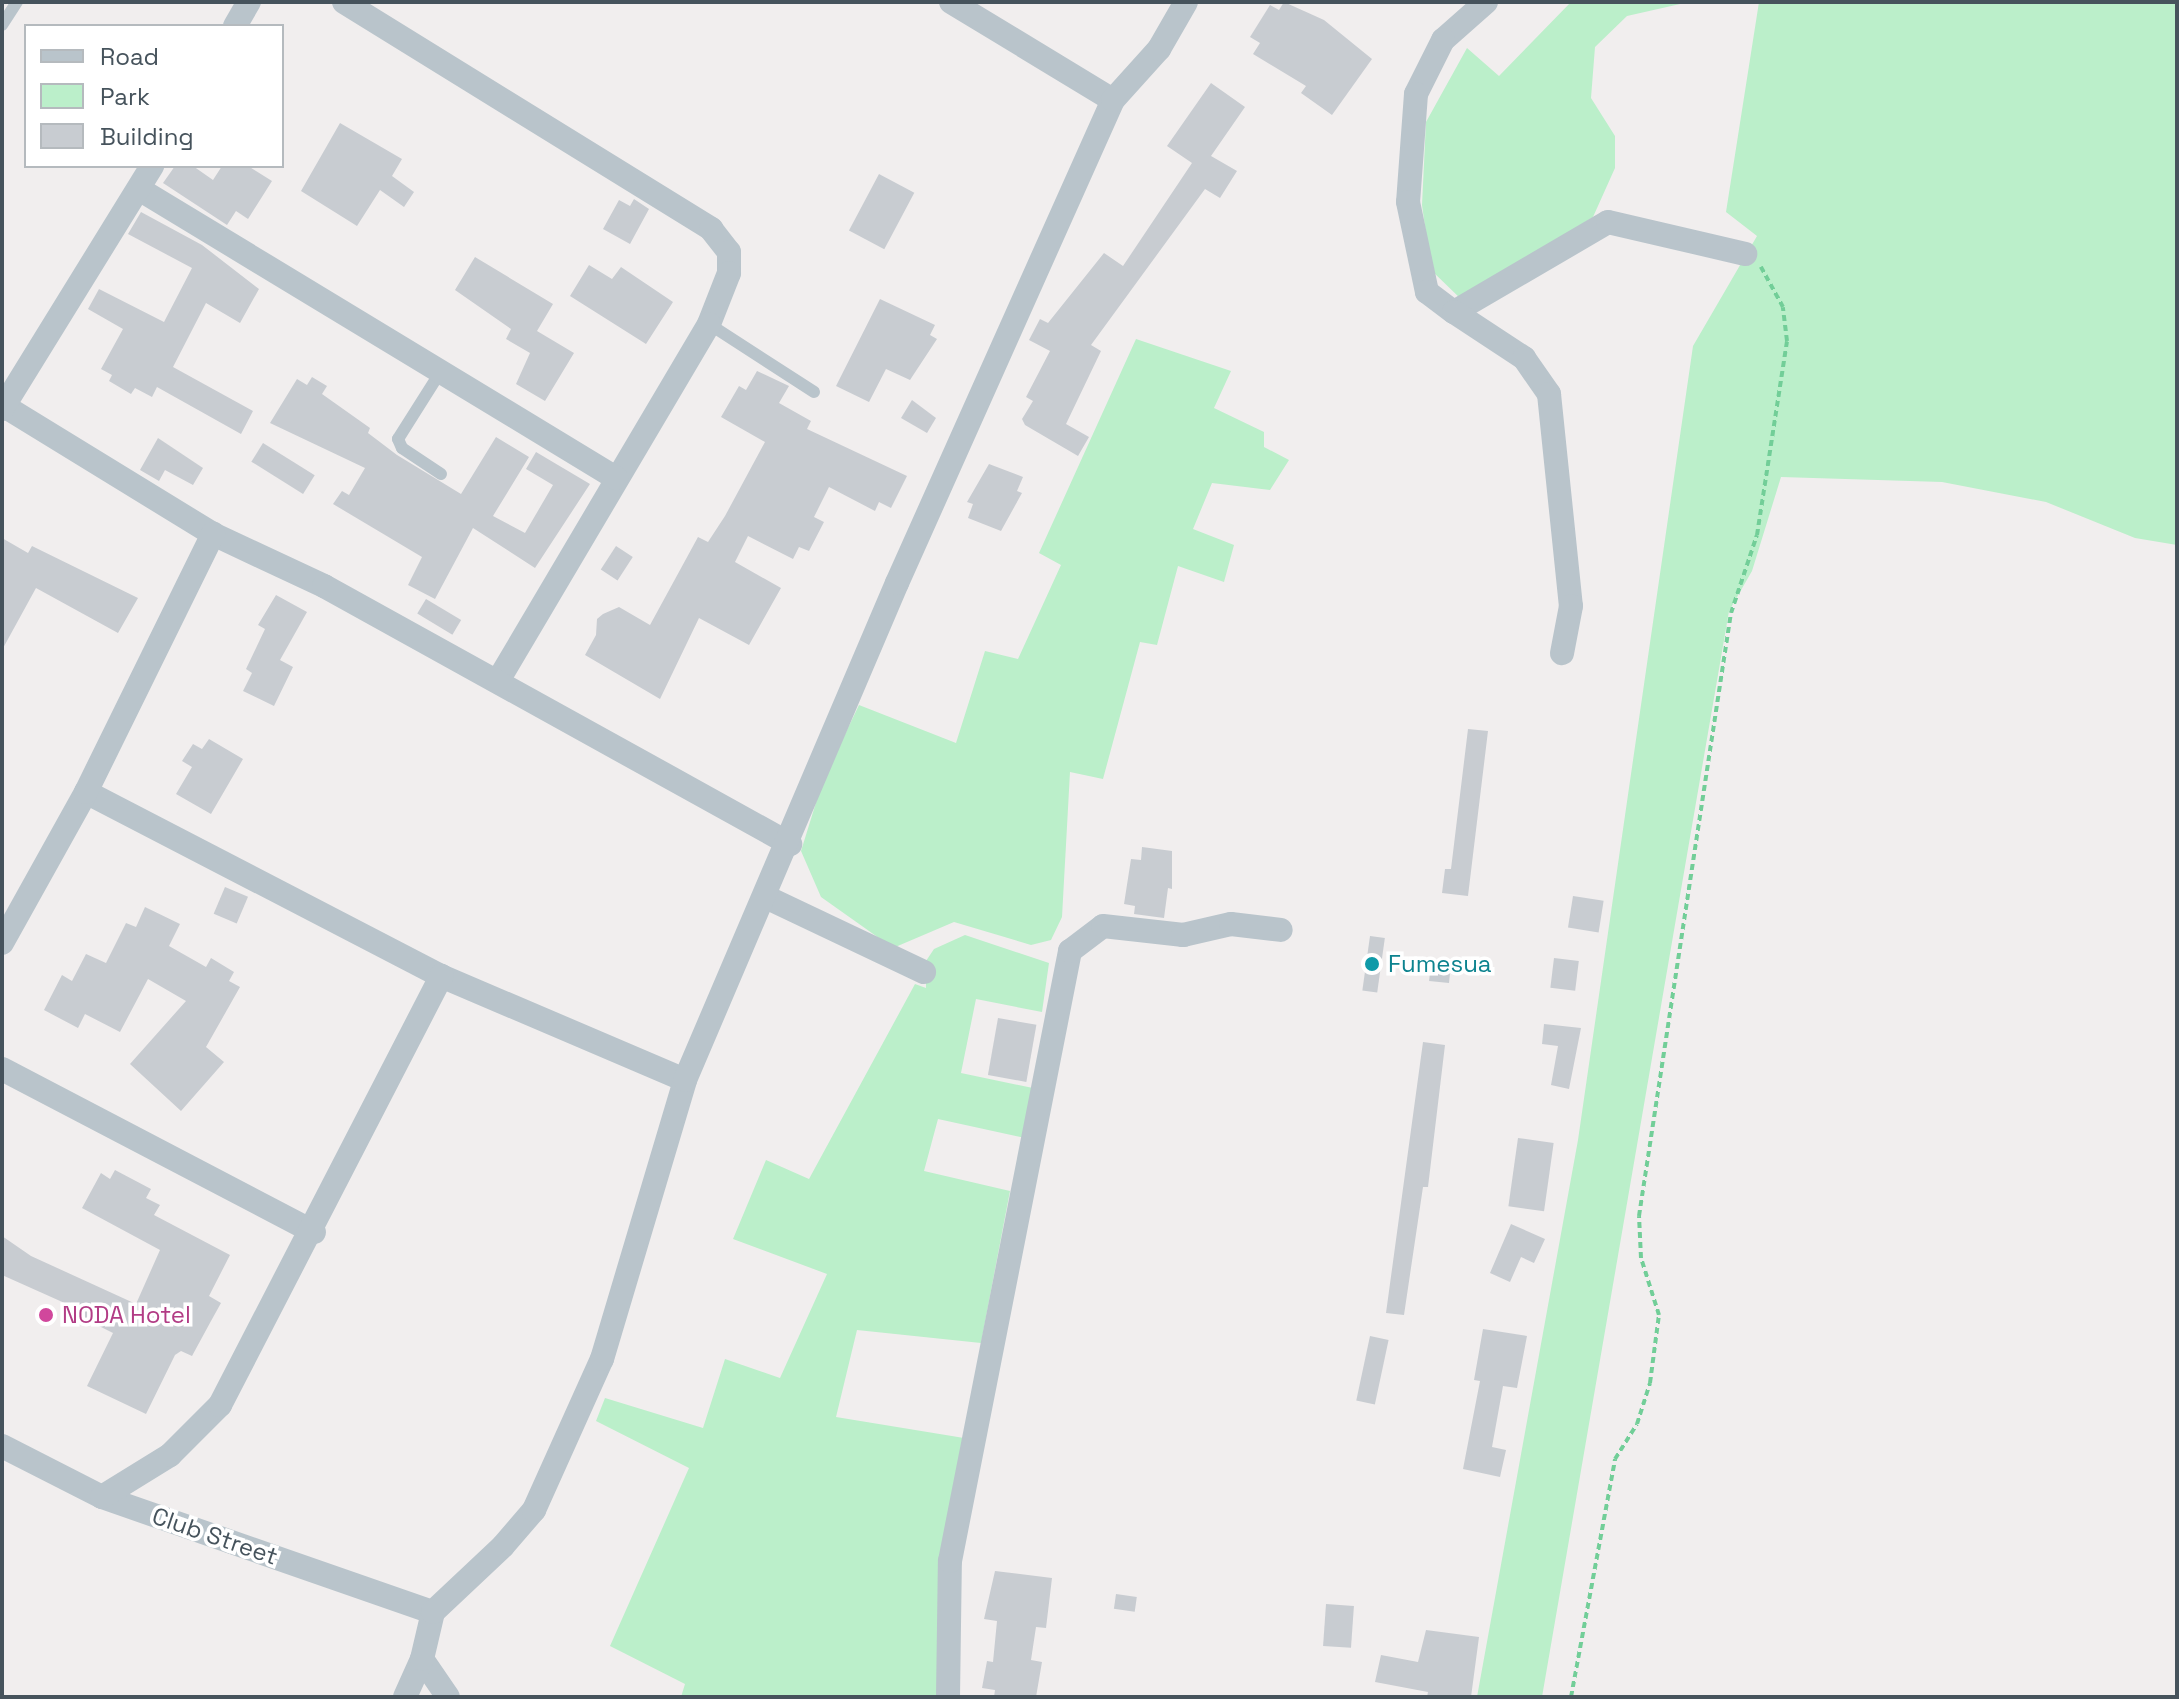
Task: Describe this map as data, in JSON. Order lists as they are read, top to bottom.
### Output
{
  "streets": {
    "street": ["Club Street"]
  },
  "places": ["Fumesua", "NODA Hotel"],
  "legend": ["Road", "Park", "Building"]
}
